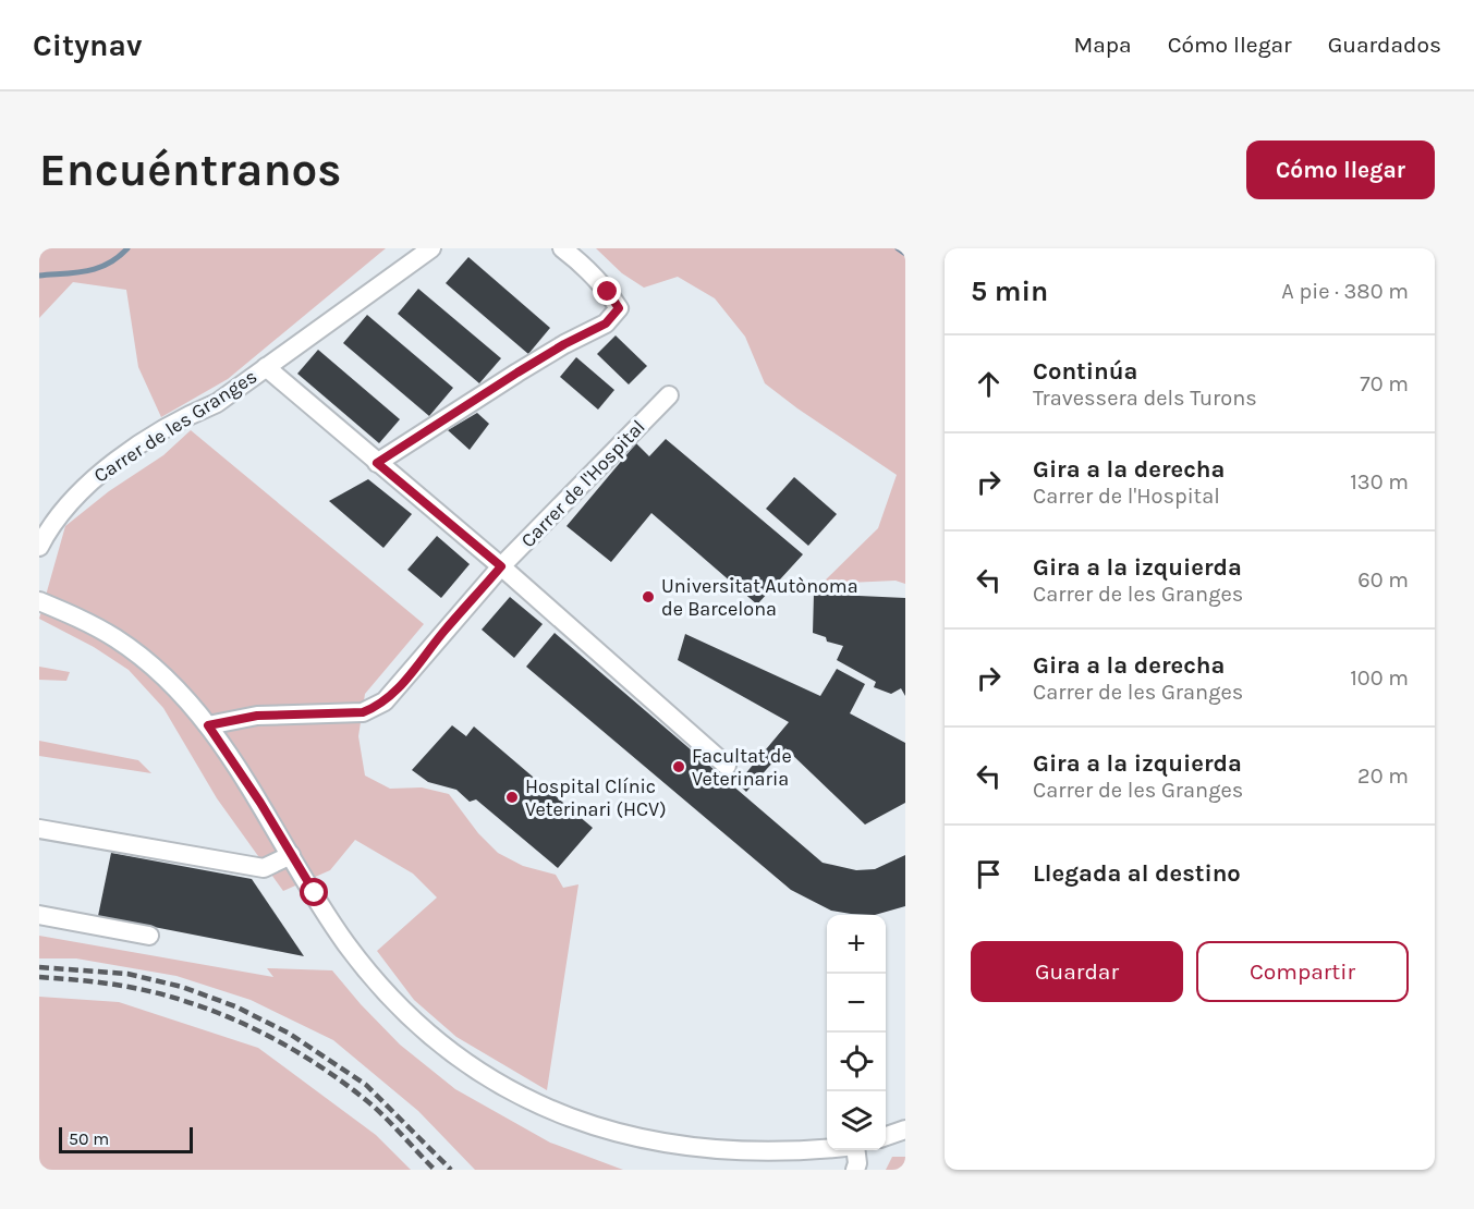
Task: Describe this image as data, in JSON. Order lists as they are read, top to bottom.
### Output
{
  "streets": {
    "street": ["Carrer de les Granges", "Carrer de l'Hospital"]
  },
  "crossings": [
    ["Carrer de les Granges", "Carrer de l'Hospital"]
  ],
  "places": ["Universitat Autònoma de Barcelona", "Facultat de Veterinaria", "Hospital Clínic Veterinari (HCV)"],
  "scale_bar": "50 m",
  "page": {
    "header": "Citynav",
    "nav": ["Mapa", "Cómo llegar", "Guardados"],
    "buttons": [
      "Cómo llegar",
      ["Guardar", "Compartir"]
    ],
    "title": "Encuéntranos",
    "heading": ["5 min", "A pie · 380 m"],
    "list": [
      ["Continúa", "Travessera dels Turons", "70 m"],
      ["Gira a la derecha", "Carrer de l'Hospital", "130 m"],
      ["Gira a la izquierda", "Carrer de les Granges", "60 m"],
      ["Gira a la derecha", "Carrer de les Granges", "100 m"],
      ["Gira a la izquierda", "Carrer de les Granges", "20 m"],
      "Llegada al destino"
    ],
    "map_buttons": ["+", "−"],
    "scale": "50 m"
  }
}
